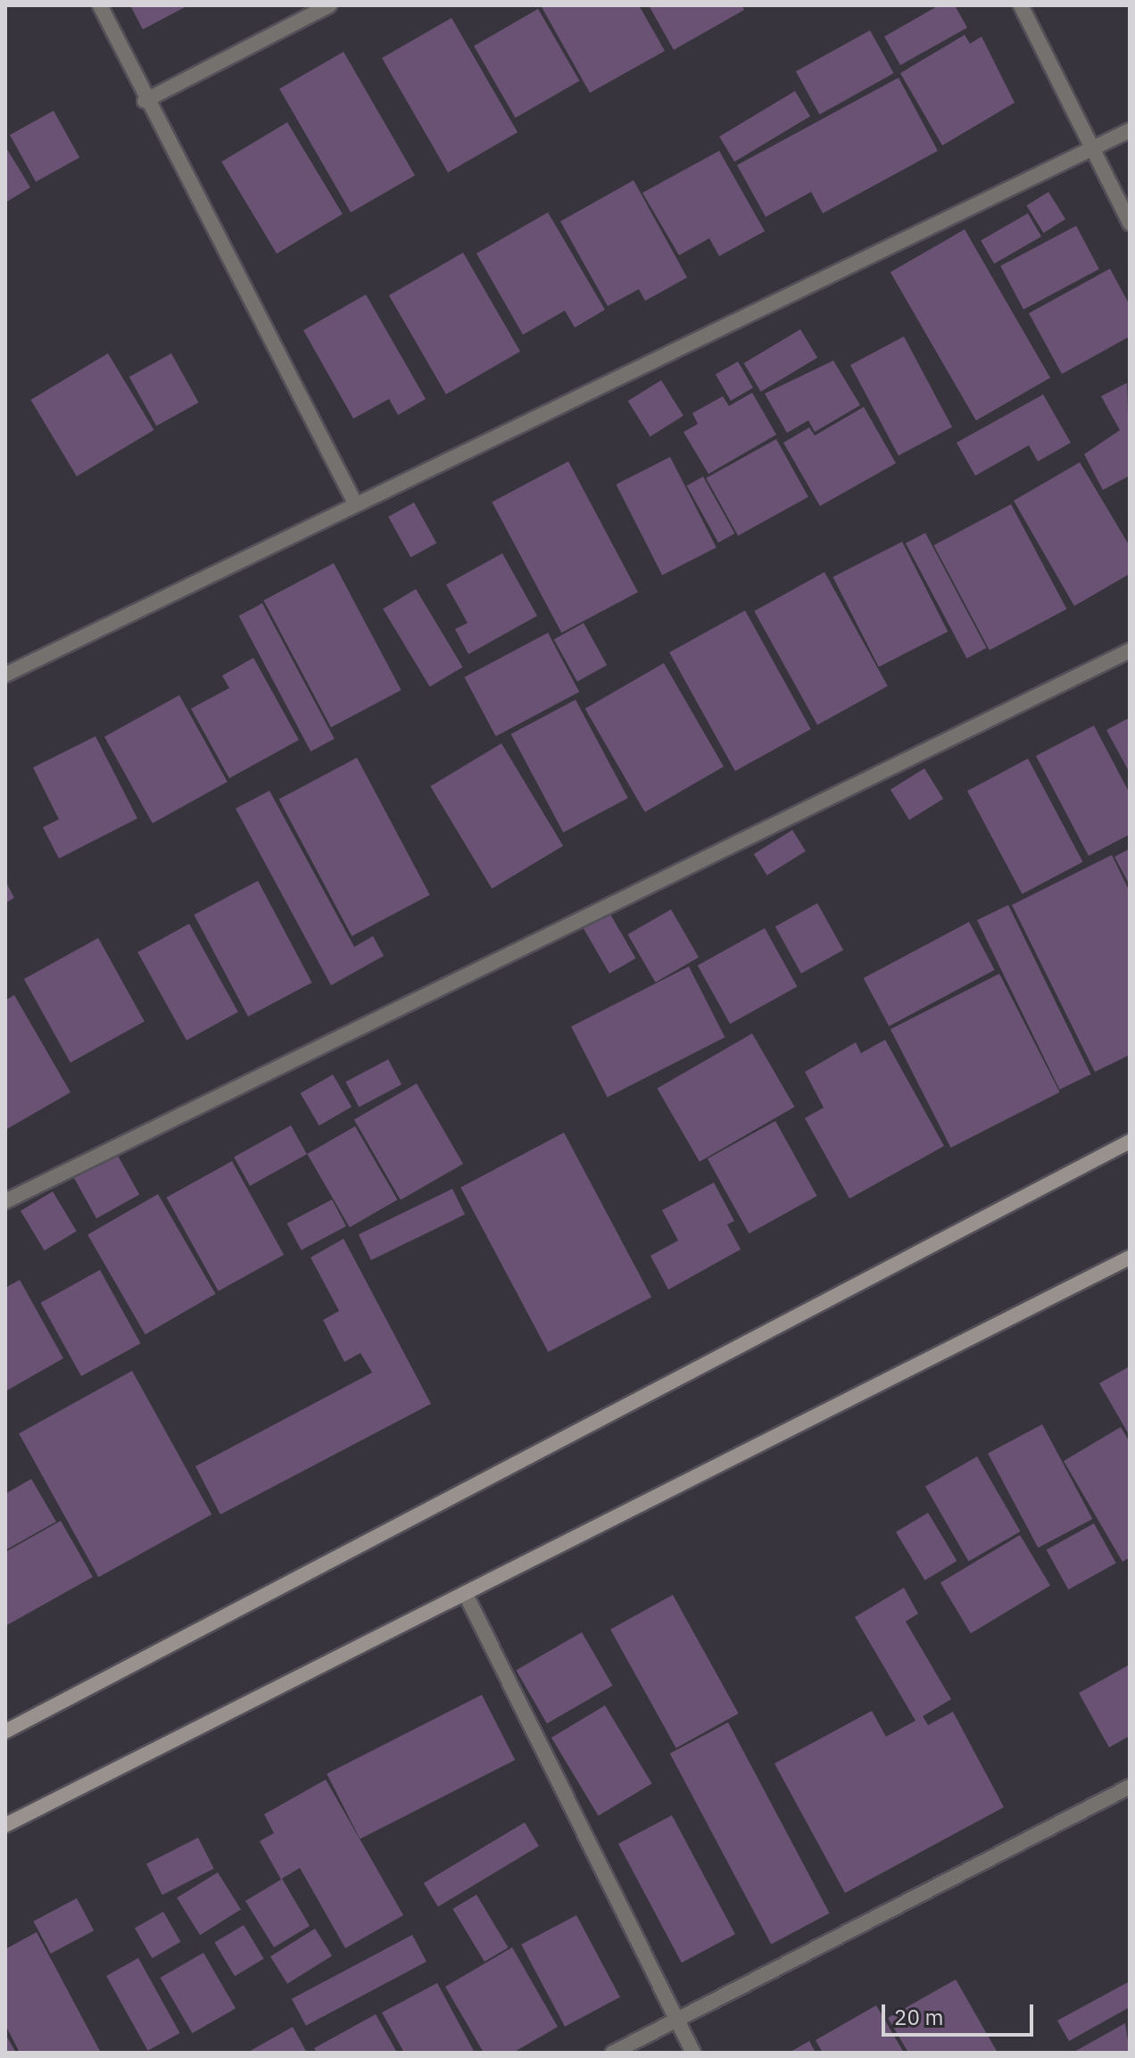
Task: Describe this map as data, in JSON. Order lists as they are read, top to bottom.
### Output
{
  "scale_bar": "20 m"
}
